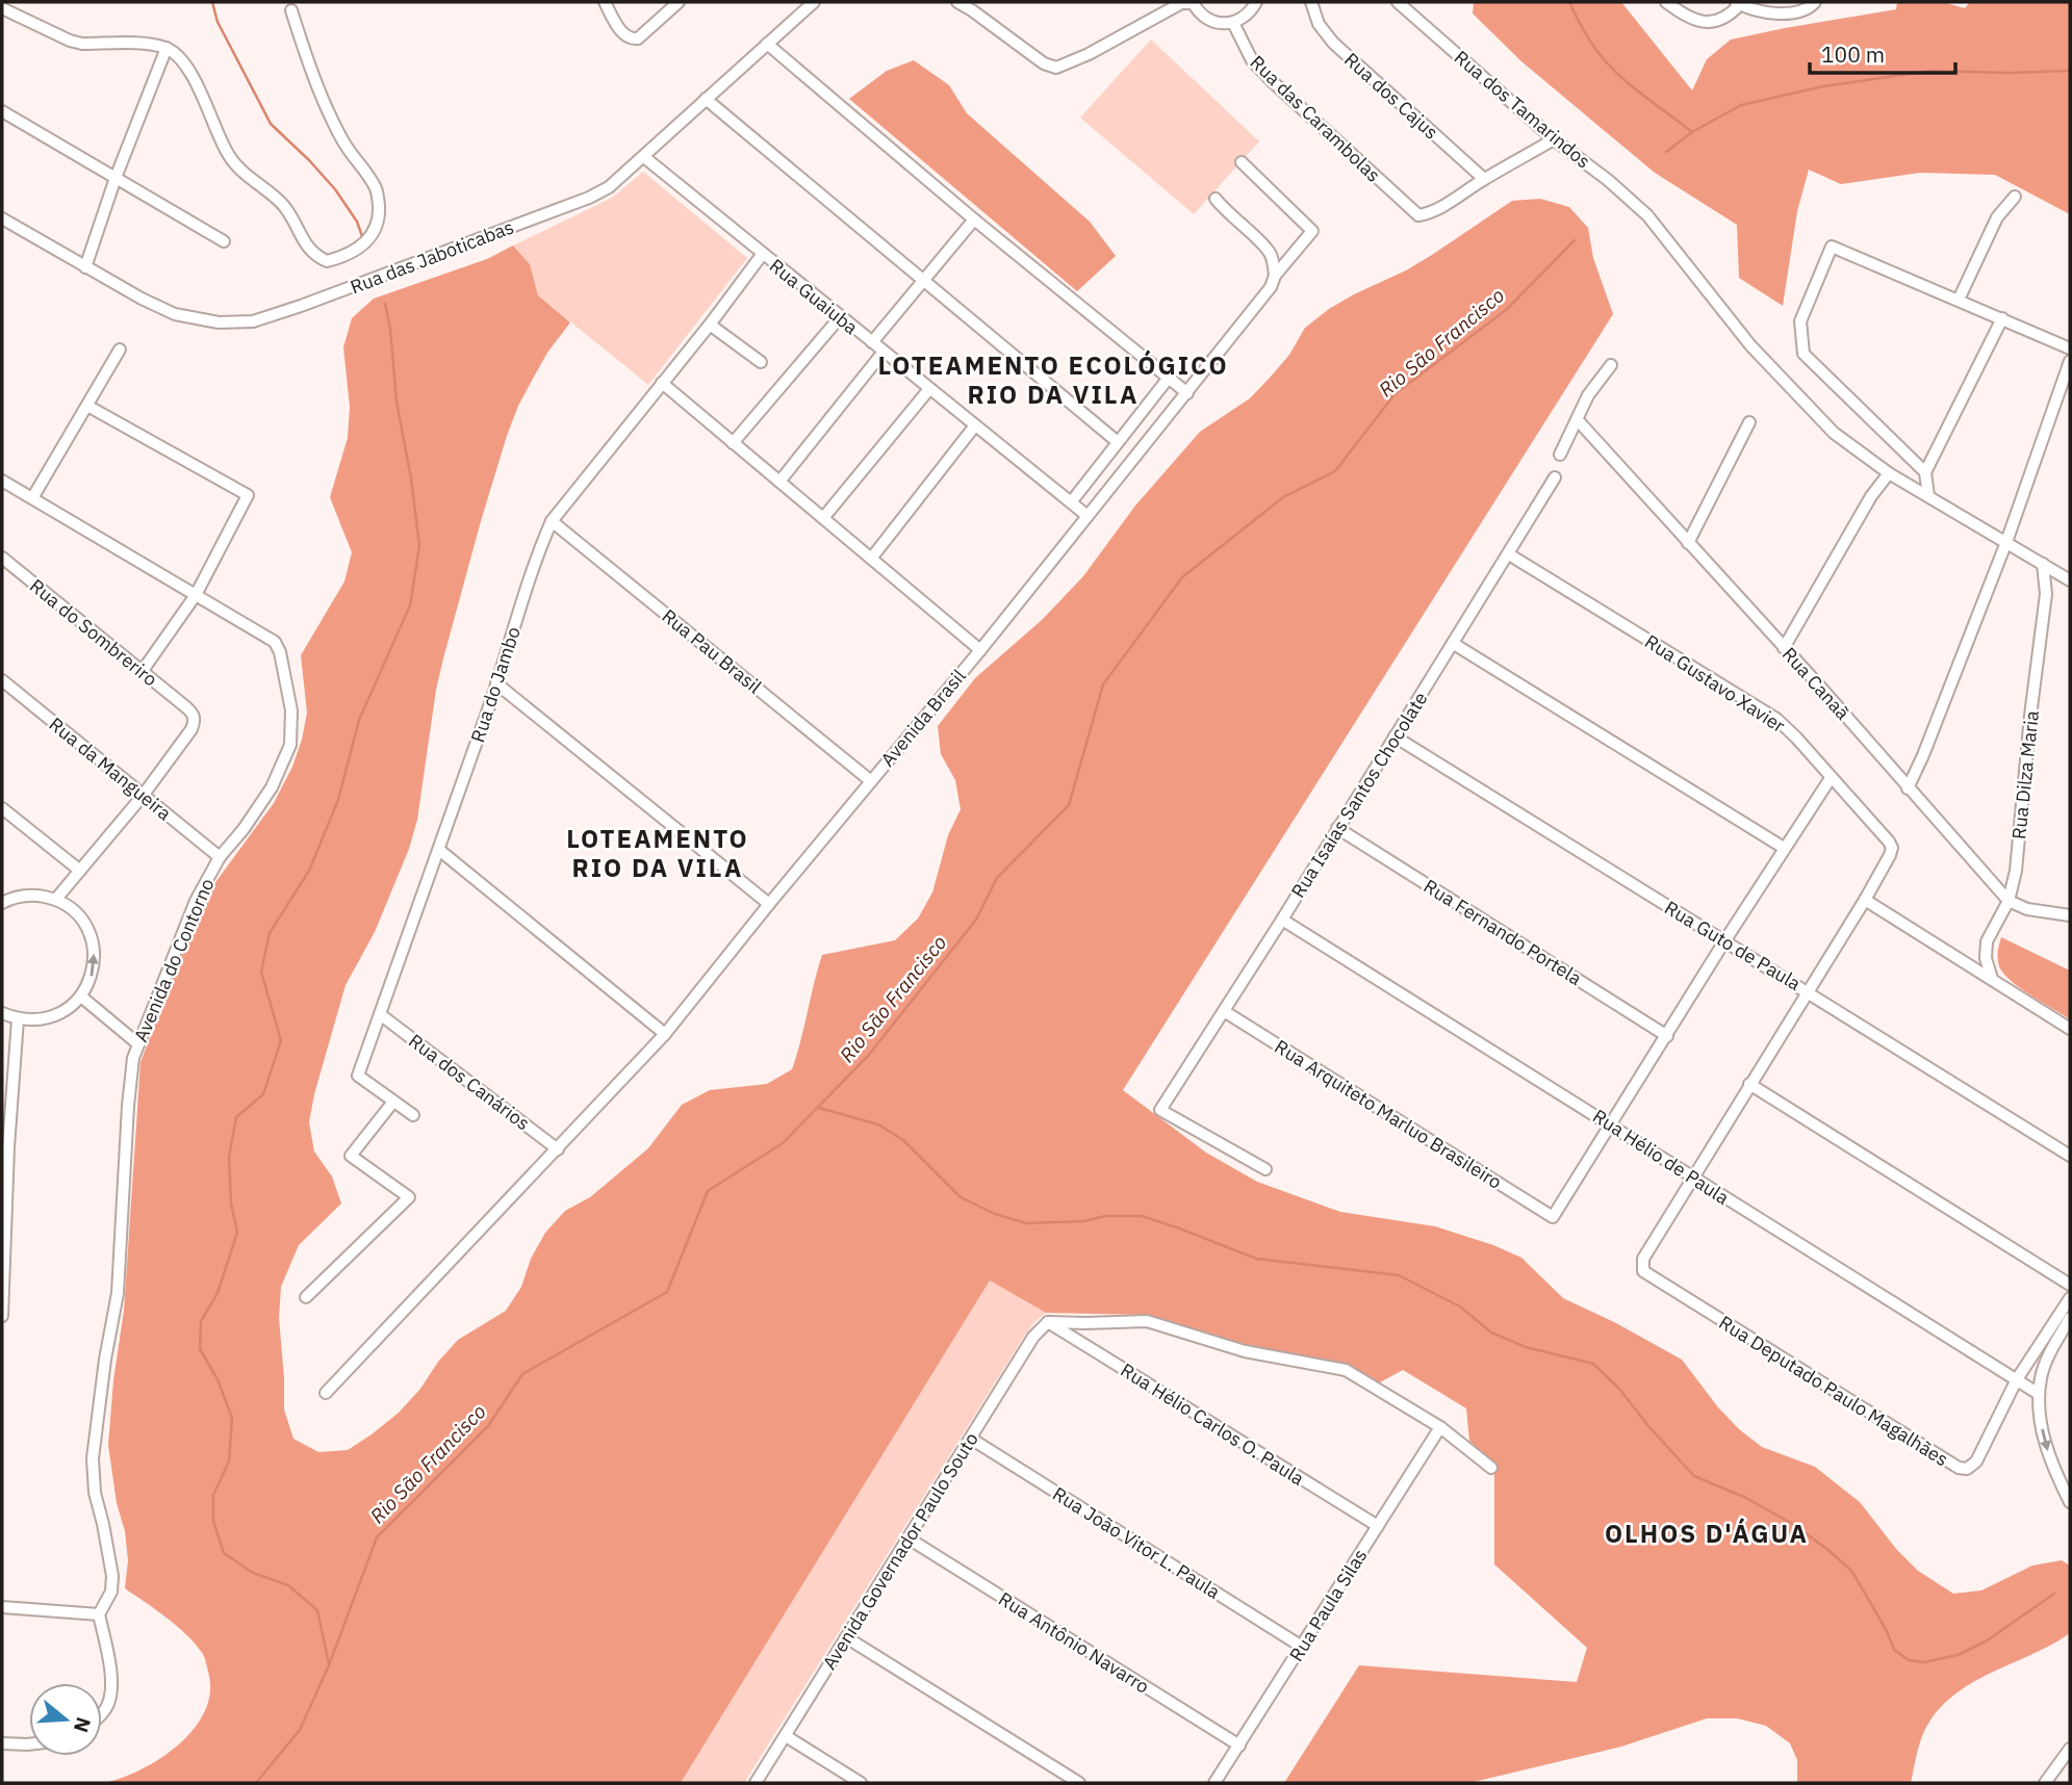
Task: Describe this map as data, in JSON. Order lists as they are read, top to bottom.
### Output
{
  "streets": {
    "street": [
      "Rua dos Cajus",
      "Rua dos Tamarindos",
      "Rua das Carambolas",
      "Rua das Jaboticabas",
      "Rua Guaiuba",
      "Rua do Sombreriro",
      "Rua Pau Brasil",
      "Rua Gustavo Xavier",
      "Rua Canaã",
      "Rua do Jambo",
      "Avenida Brasil",
      "Rua da Mangueira",
      "Rua Dilza Maria",
      "Rua Isaías Santos Chocolate",
      "Rua Fernando Portela",
      "Rua Guto de Paula",
      "Avenida do Contorno",
      "Rua dos Canários",
      "Rua Arquiteto Marluo Brasileiro",
      "Rua Hélio de Paula",
      "Rua Deputado Paulo Magalhães",
      "Rua Hélio Carlos O. Paula",
      "Rua João Vitor L. Paula",
      "Avenida Governador Paulo Souto",
      "Rua Paula Silas",
      "Rua Antônio Navarro"
    ]
  },
  "crossings": [
    ["Rua dos Cajus", "Rua das Carambolas"],
    ["Rua dos Tamarindos", "Rua Dilza Maria"],
    ["Rua das Jaboticabas", "Rua Guaiuba"],
    ["Rua Guaiuba", "Rua do Jambo"],
    ["Rua Guaiuba", "Avenida Brasil"],
    ["Rua do Sombreriro", "Rua da Mangueira"],
    ["Rua Pau Brasil", "Rua do Jambo"],
    ["Rua Pau Brasil", "Avenida Brasil"],
    ["Rua Gustavo Xavier", "Rua Isaías Santos Chocolate"],
    ["Rua Canaã", "Rua Dilza Maria"],
    ["Rua do Jambo", "Rua dos Canários"],
    ["Avenida Brasil", "Rua dos Canários"],
    ["Rua da Mangueira", "Avenida do Contorno"],
    ["Rua Isaías Santos Chocolate", "Rua Fernando Portela"],
    ["Rua Isaías Santos Chocolate", "Rua Guto de Paula"],
    ["Rua Isaías Santos Chocolate", "Rua Arquiteto Marluo Brasileiro"],
    ["Rua Isaías Santos Chocolate", "Rua Hélio de Paula"],
    ["Rua Arquiteto Marluo Brasileiro", "Rua Hélio de Paula"],
    ["Rua Hélio de Paula", "Rua Deputado Paulo Magalhães"],
    ["Rua Hélio Carlos O. Paula", "Avenida Governador Paulo Souto"],
    ["Rua Hélio Carlos O. Paula", "Rua Paula Silas"],
    ["Rua João Vitor L. Paula", "Avenida Governador Paulo Souto"],
    ["Rua João Vitor L. Paula", "Rua Paula Silas"],
    ["Avenida Governador Paulo Souto", "Rua Antônio Navarro"],
    ["Rua Paula Silas", "Rua Antônio Navarro"]
  ],
  "districts": ["LOTEAMENTO ECOLÓGICO RIO DA VILA", "LOTEAMENTO RIO DA VILA", "OLHOS D'ÁGUA"],
  "water": ["Rio São Francisco"],
  "scale_bar": "100 m",
  "north": "right"
}
